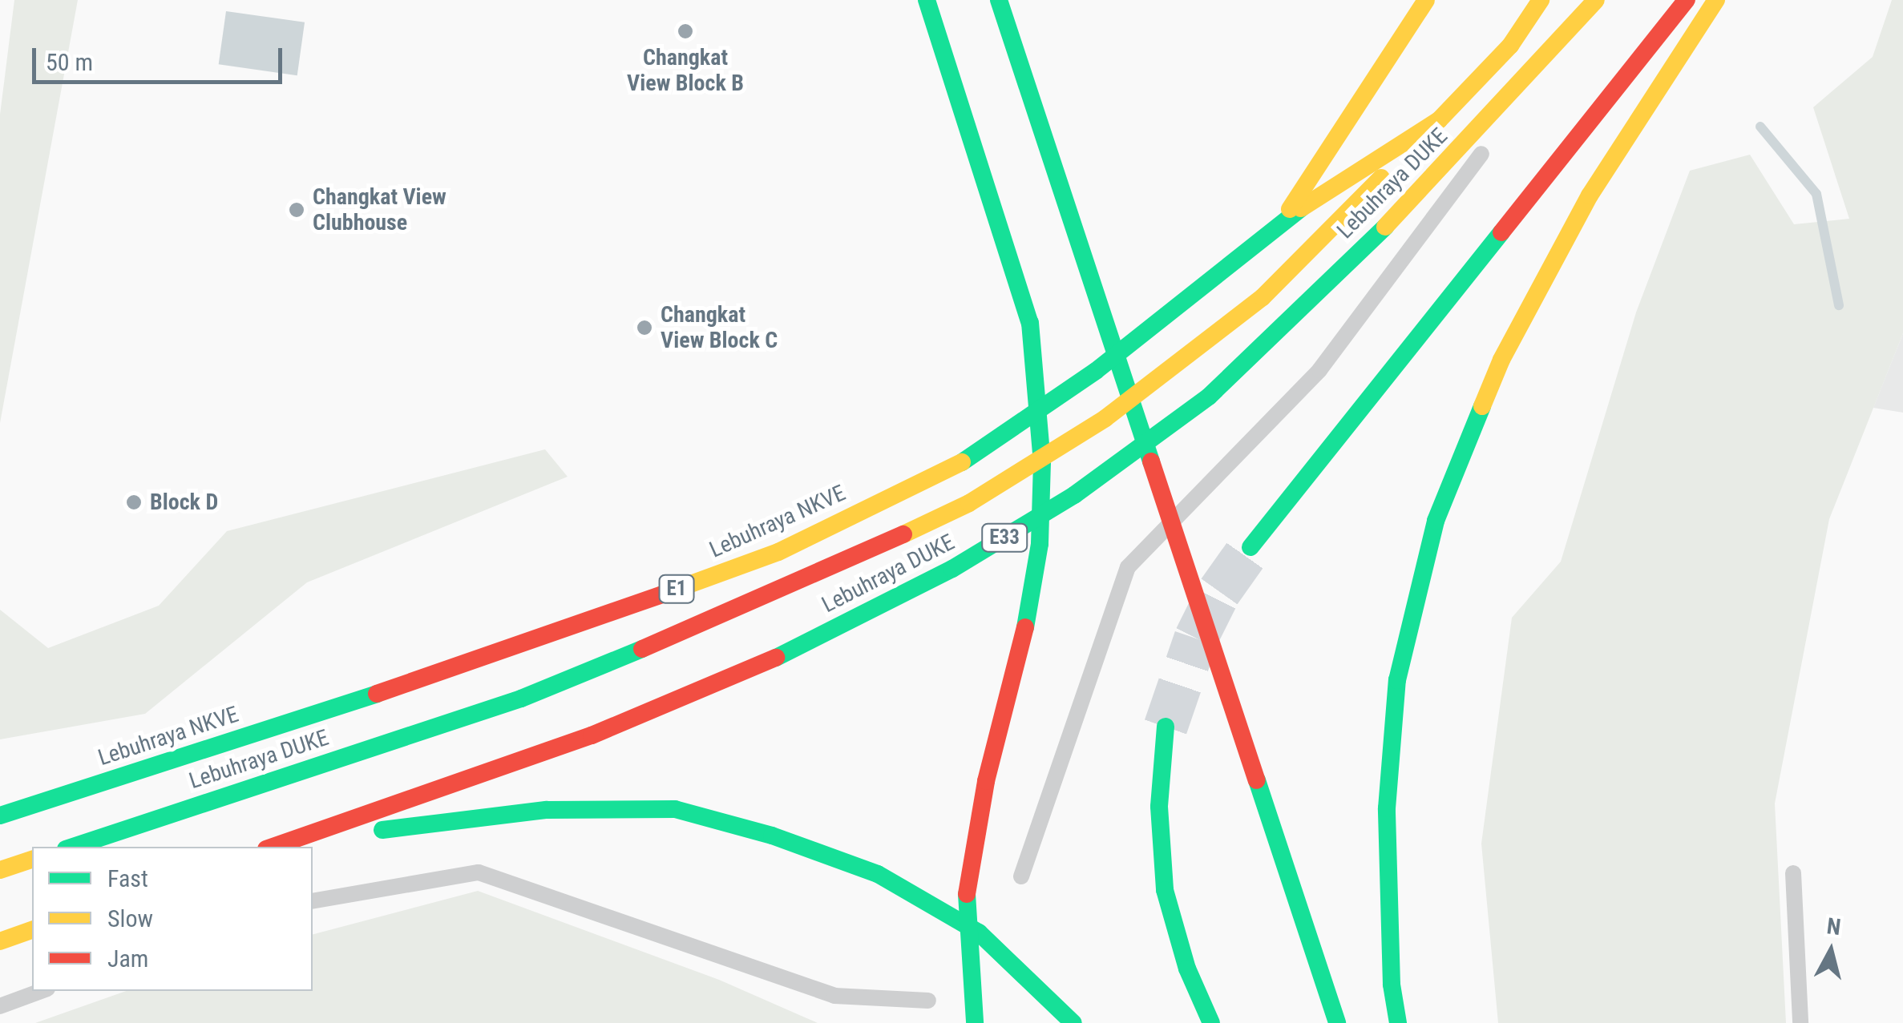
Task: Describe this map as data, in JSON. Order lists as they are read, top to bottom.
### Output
{
  "streets": {
    "highway": [
      "Lebuhraya DUKE",
      "Lebuhraya NKVE",
      "E33",
      "E1"
    ]
  },
  "crossings": [
    ["Lebuhraya DUKE", "Lebuhraya NKVE"]
  ],
  "places": [
    "Changkat View Block B",
    "Changkat View Clubhouse",
    "Changkat View Block C",
    "Block D"
  ],
  "legend": ["Fast", "Slow", "Jam"],
  "scale_bar": "50 m",
  "north": "top"
}
